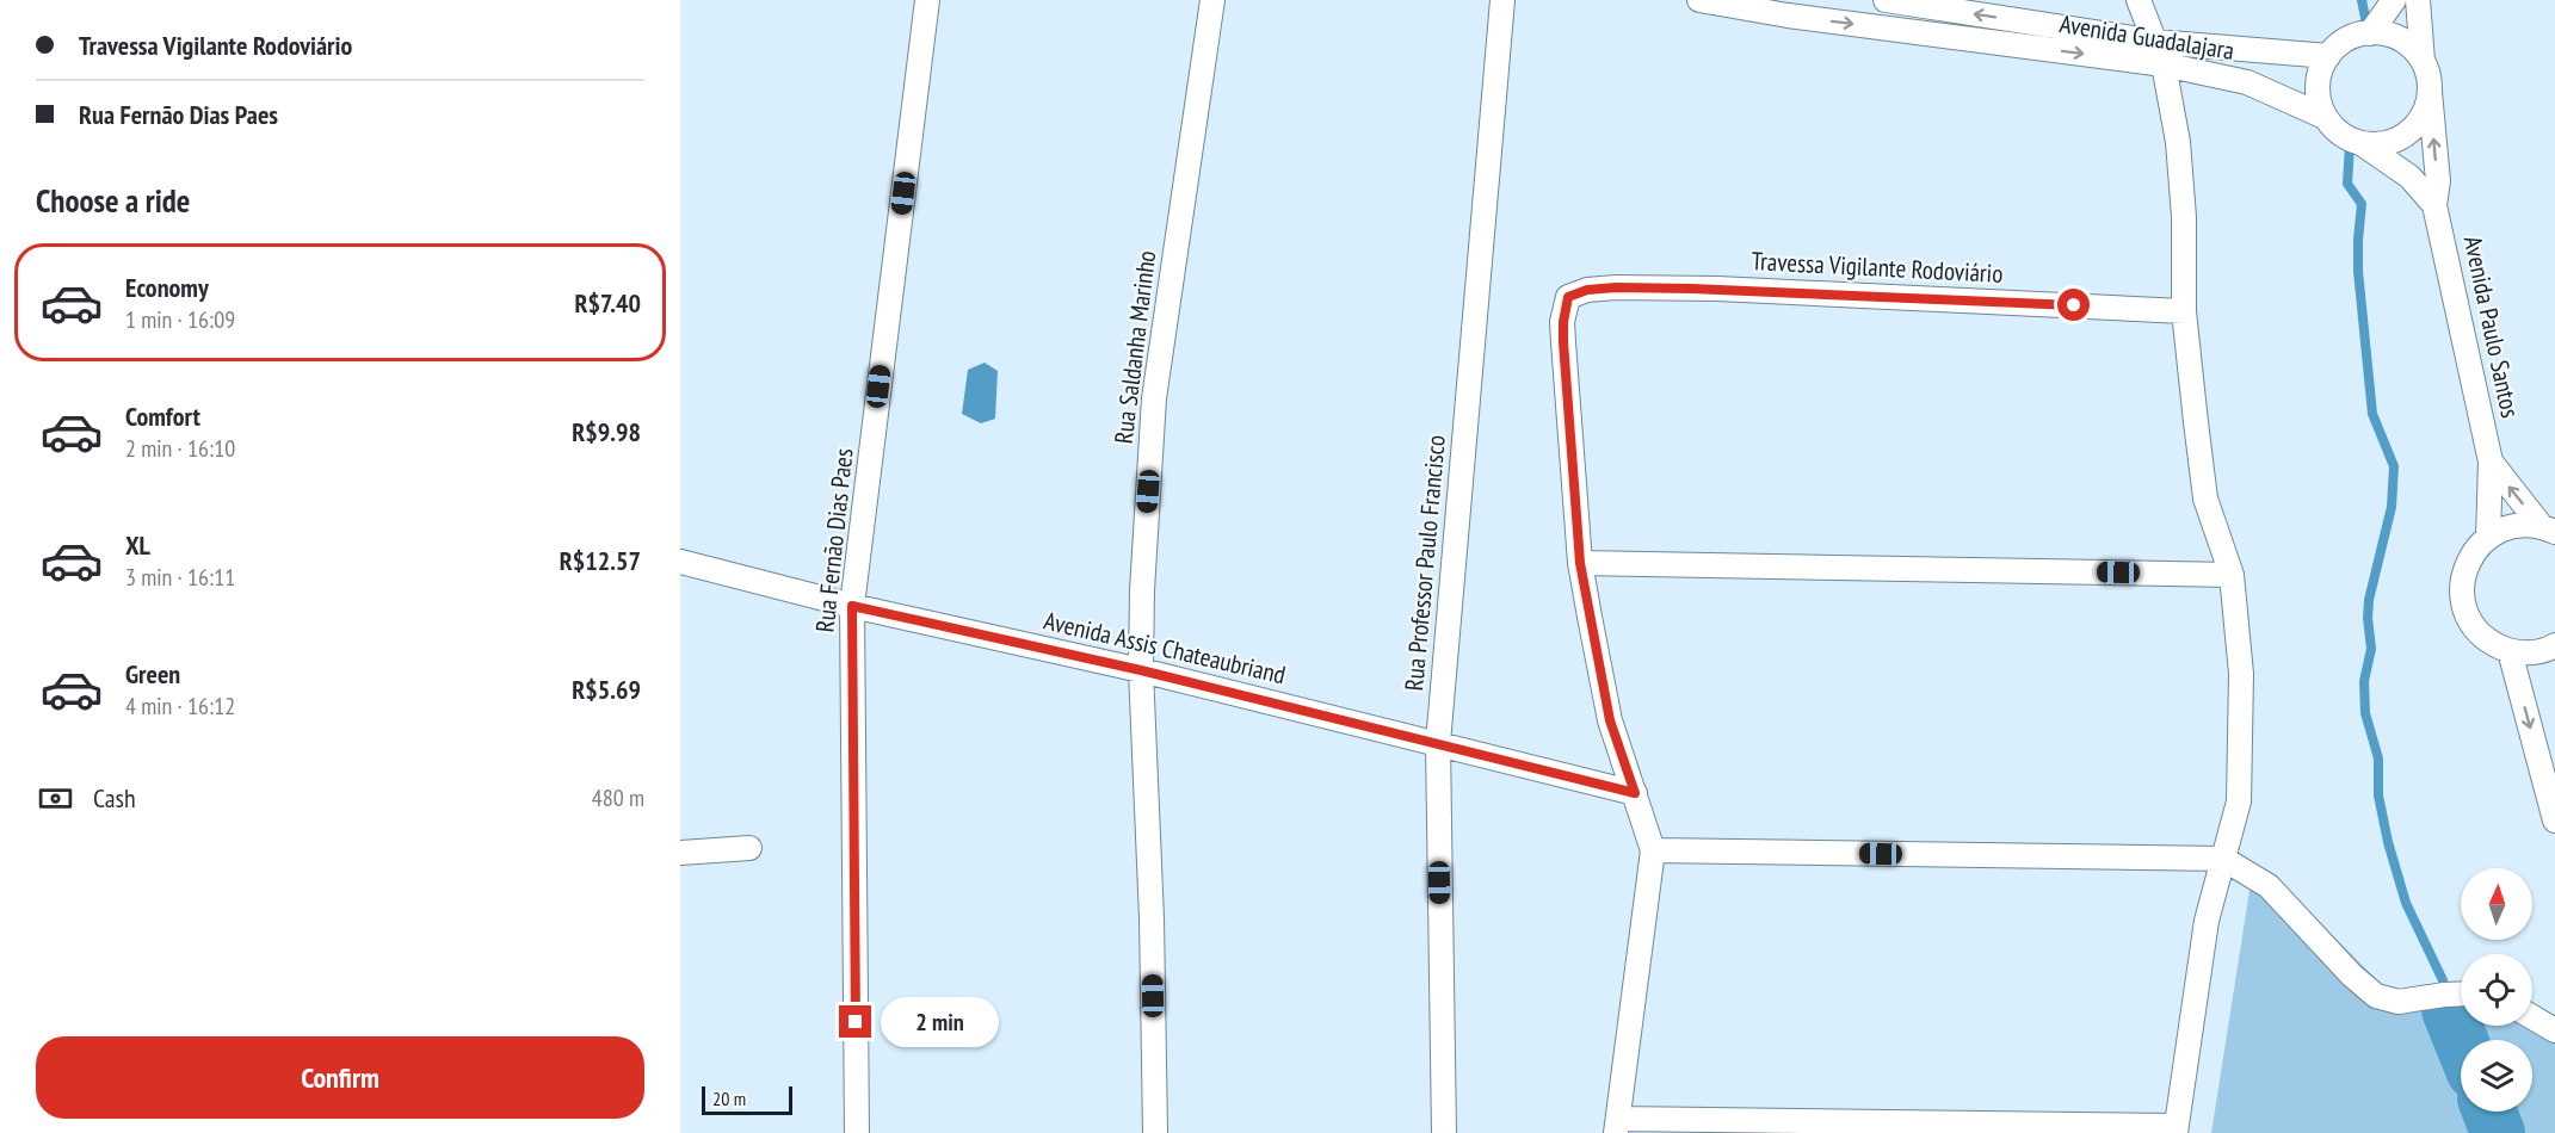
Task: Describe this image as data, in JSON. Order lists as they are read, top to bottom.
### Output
{
  "streets": {
    "street": [
      "Avenida Guadalajara",
      "Travessa Vigilante Rodoviário",
      "Avenida Paulo Santos",
      "Rua Saldanha Marinho",
      "Rua Fernão Dias Paes",
      "Rua Professor Paulo Francisco",
      "Avenida Assis Chateaubriand"
    ]
  },
  "crossings": [
    ["Avenida Guadalajara", "Avenida Paulo Santos"],
    ["Rua Saldanha Marinho", "Avenida Assis Chateaubriand"],
    ["Rua Fernão Dias Paes", "Avenida Assis Chateaubriand"],
    ["Rua Professor Paulo Francisco", "Avenida Assis Chateaubriand"]
  ],
  "scale_bar": "20 m",
  "north": "top",
  "page": {
    "banner": ["Travessa Vigilante Rodoviário", "Rua Fernão Dias Paes"],
    "heading": "Choose a ride",
    "list": [
      {
        "name": "Economy",
        "note": "1 min · 16:09",
        "value": "R$7.40"
      },
      {
        "name": "Comfort",
        "note": "2 min · 16:10",
        "value": "R$9.98"
      },
      {
        "name": "XL",
        "note": "3 min · 16:11",
        "value": "R$12.57"
      },
      {
        "name": "Green",
        "note": "4 min · 16:12",
        "value": "R$5.69"
      }
    ],
    "pay": ["Cash", "480 m"],
    "bubble": "2 min",
    "buttons": "Confirm",
    "scale": "20 m"
  }
}
